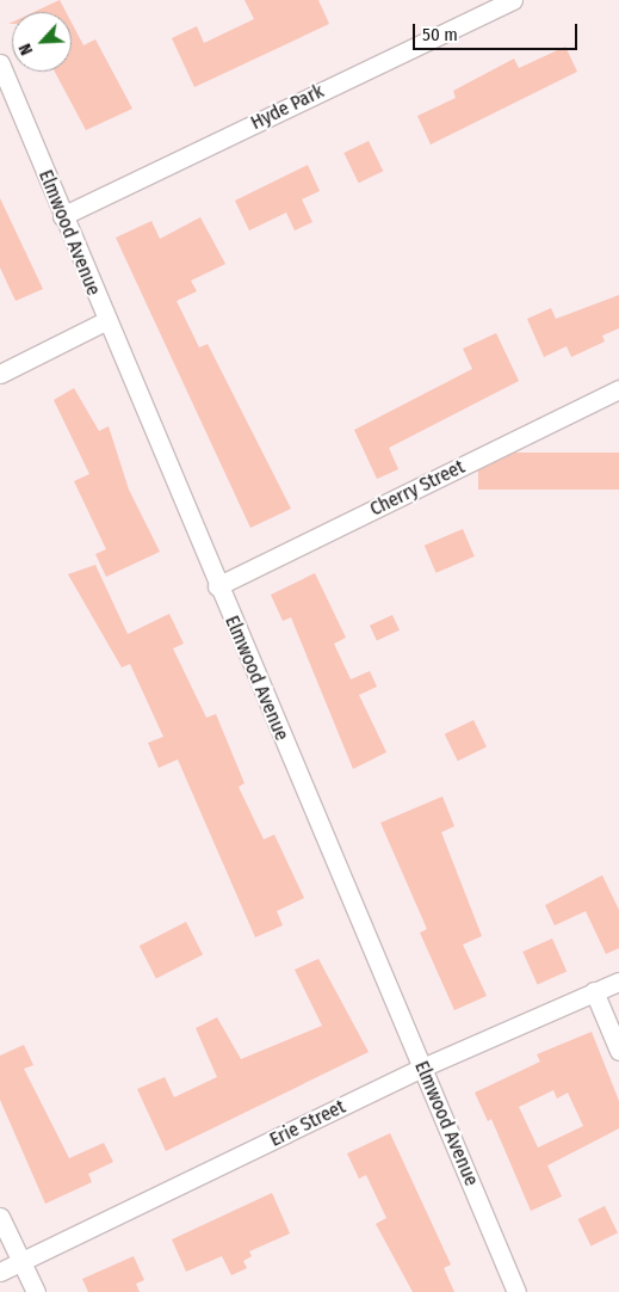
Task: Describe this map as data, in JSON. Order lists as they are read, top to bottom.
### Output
{
  "streets": {
    "street": [
      "Hyde Park",
      "Elmwood Avenue",
      "Cherry Street",
      "Erie Street"
    ]
  },
  "crossings": [
    ["Hyde Park", "Elmwood Avenue"],
    ["Elmwood Avenue", "Cherry Street"],
    ["Elmwood Avenue", "Erie Street"]
  ],
  "scale_bar": "50 m",
  "north": "bottom left"
}
